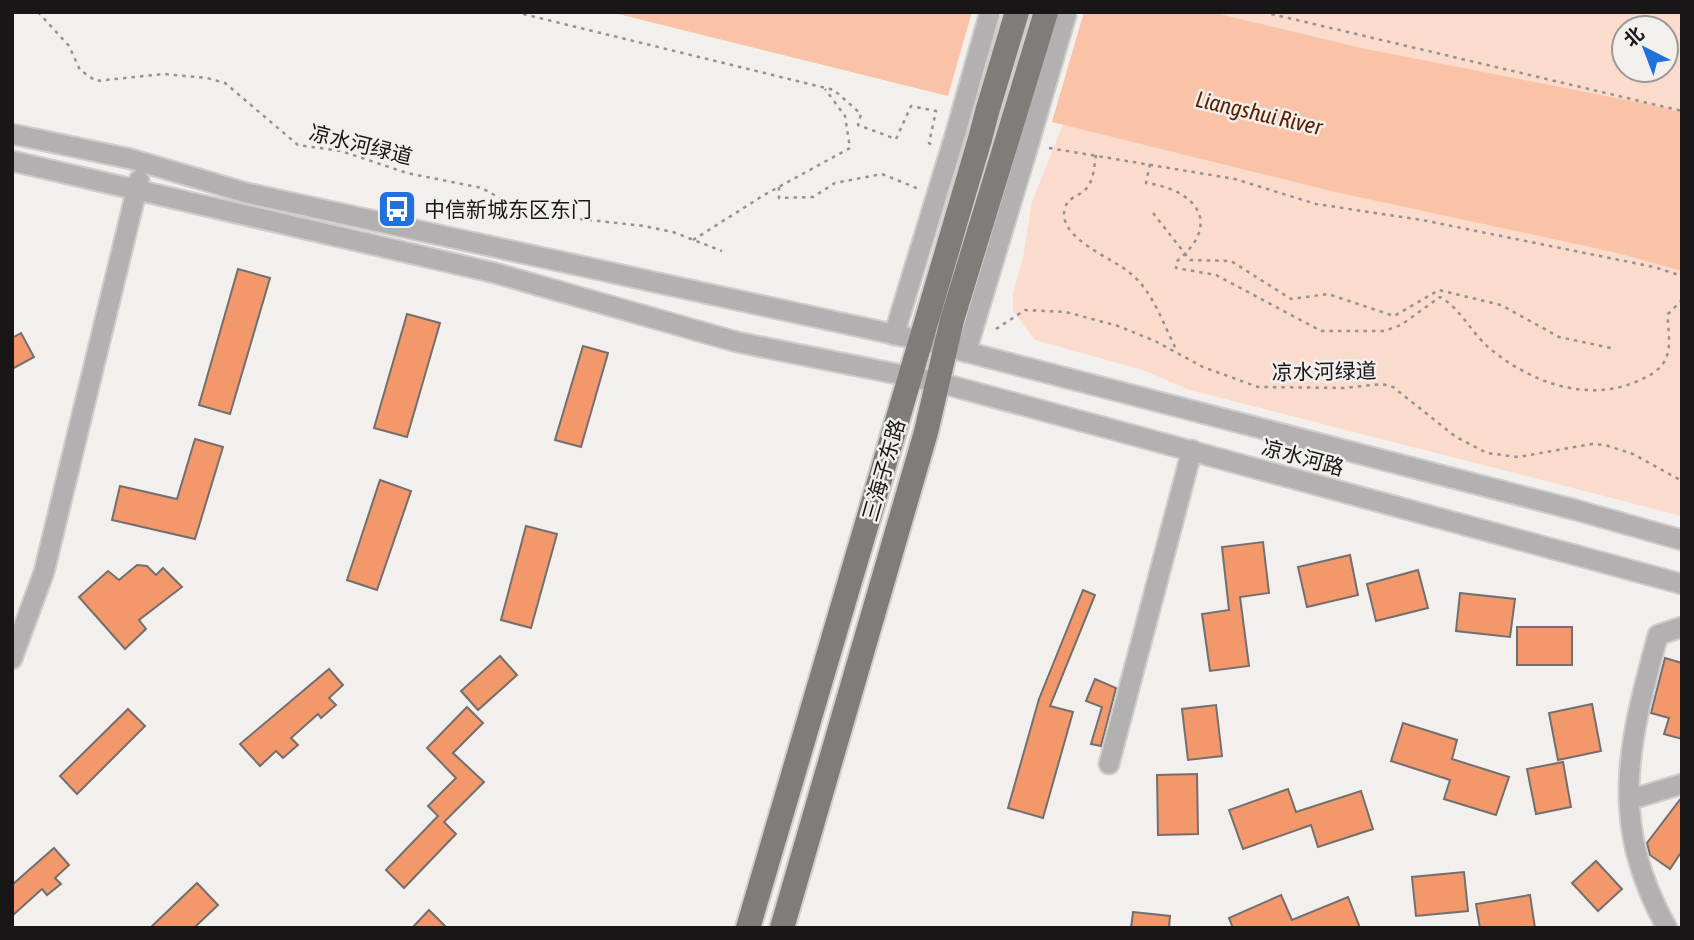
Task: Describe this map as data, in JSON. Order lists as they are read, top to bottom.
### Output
{
  "streets": {
    "main road": ["三海子东路"],
    "street": ["凉水河路"],
    "path": ["凉水河绿道"]
  },
  "crossings": [
    ["凉水河路", "三海子东路"]
  ],
  "water": ["Liangshui River"],
  "places": {
    "bus stop": ["中信新城东区东门"]
  },
  "north": "top left"
}
